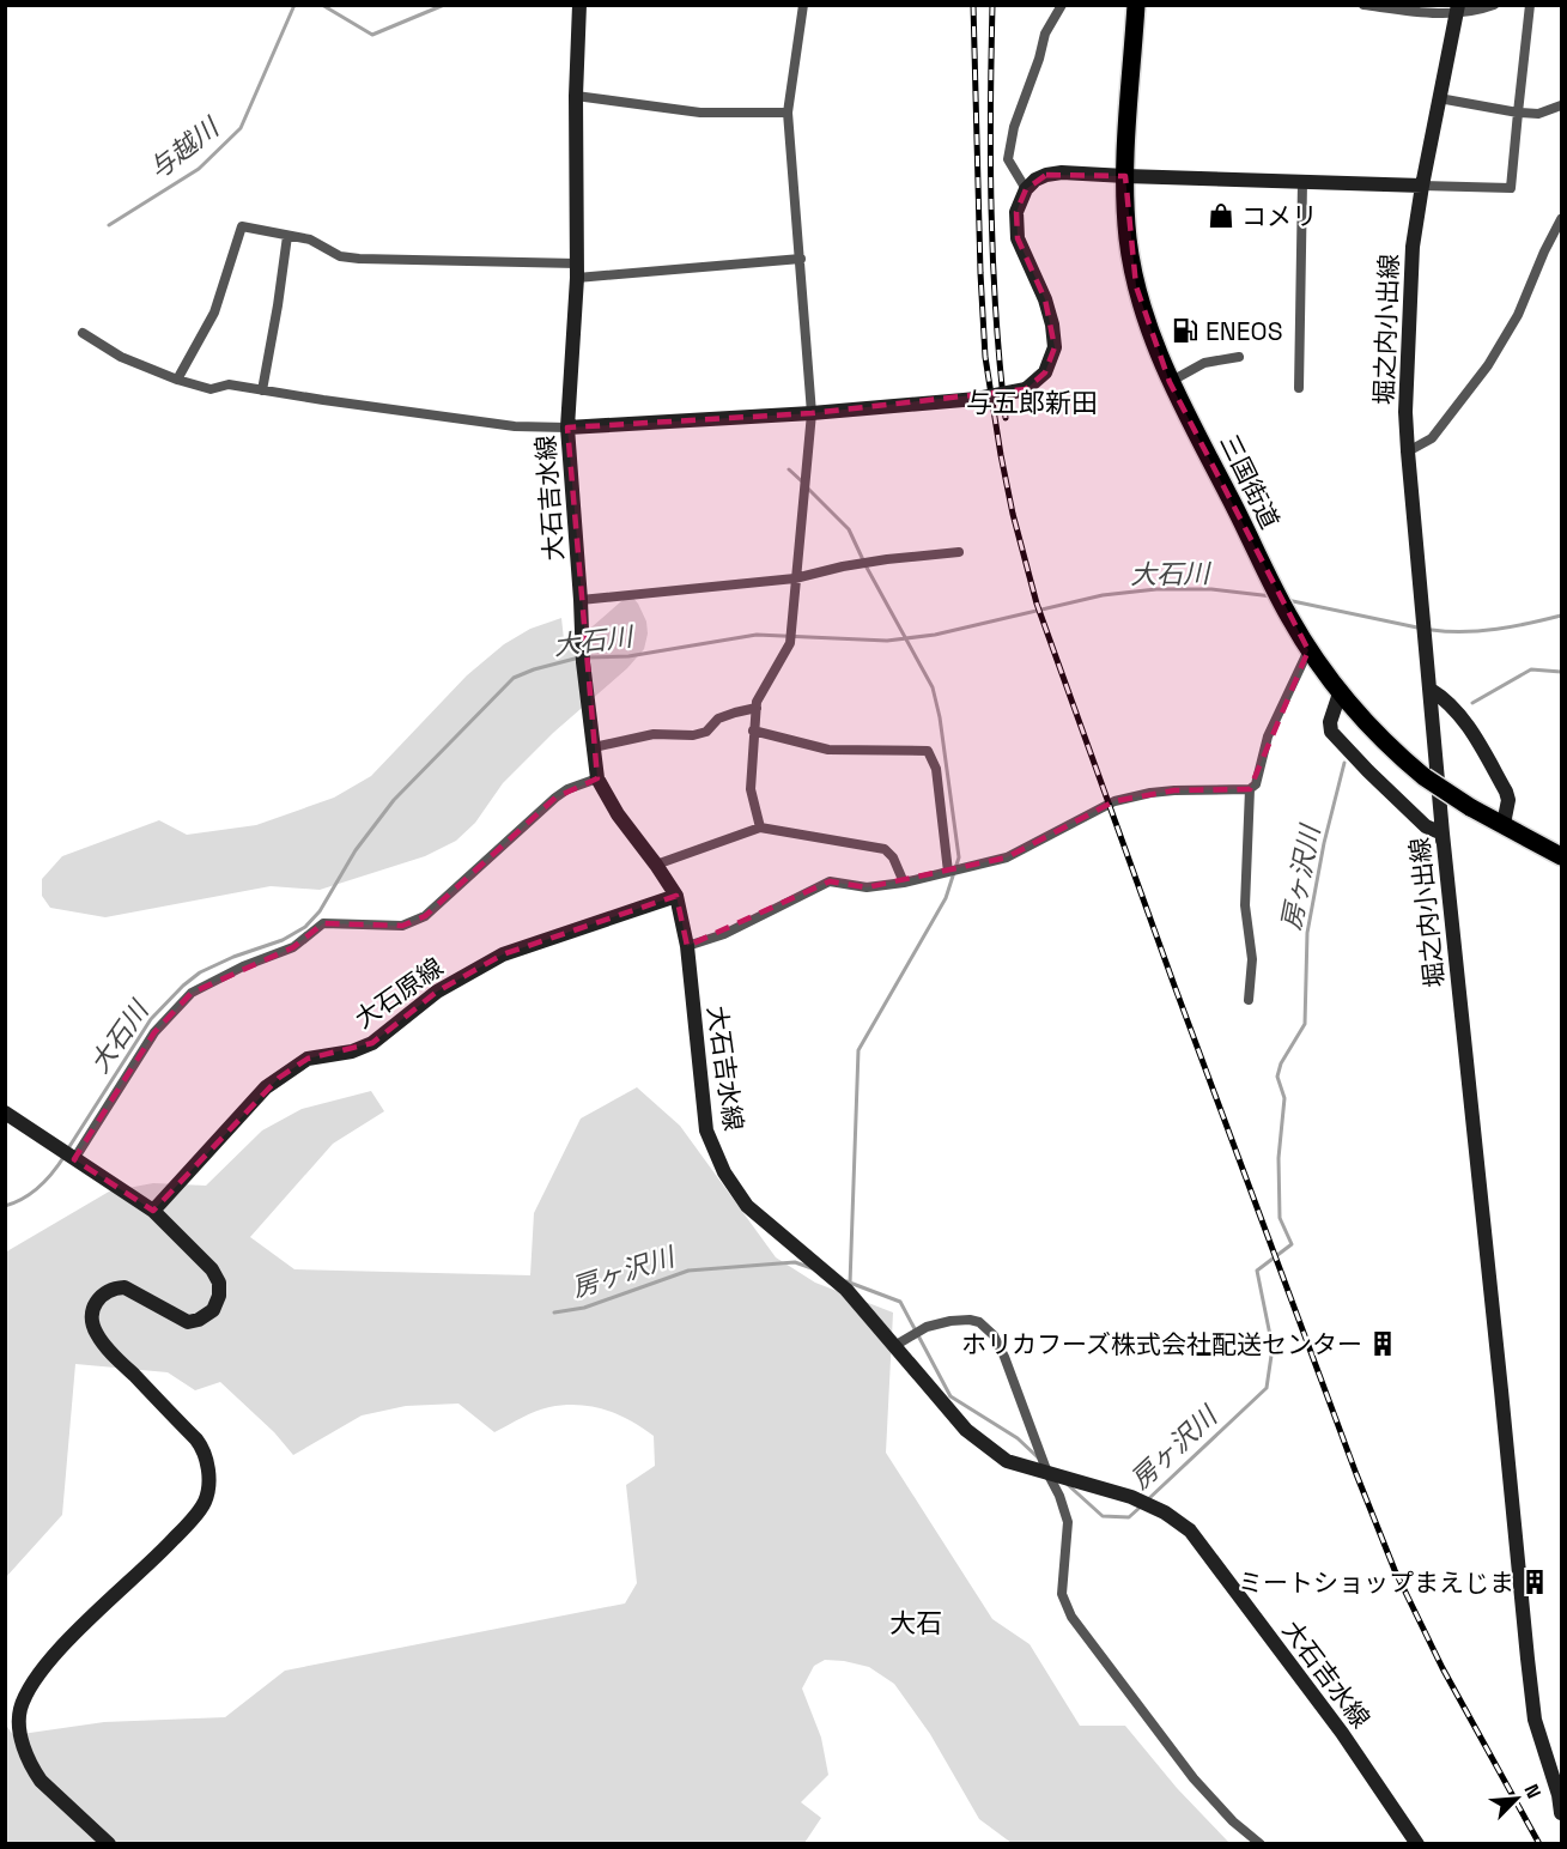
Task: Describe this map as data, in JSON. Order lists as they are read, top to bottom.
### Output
{
  "streets": {
    "highway": ["三国街道"],
    "main road": ["堀之内小出線", "大石吉水線", "大石原線"]
  },
  "crossings": [
    ["大石吉水線", "大石原線"]
  ],
  "districts": ["与五郎新田", "大石"],
  "water": ["与越川", "大石川", "房ヶ沢川"],
  "places": {
    "shop": ["コメリ"],
    "fuel station": ["ENEOS"],
    "building": ["ホリカフーズ株式会社配送センター", "ミートショップまえじま"]
  },
  "north": "top right"
}
